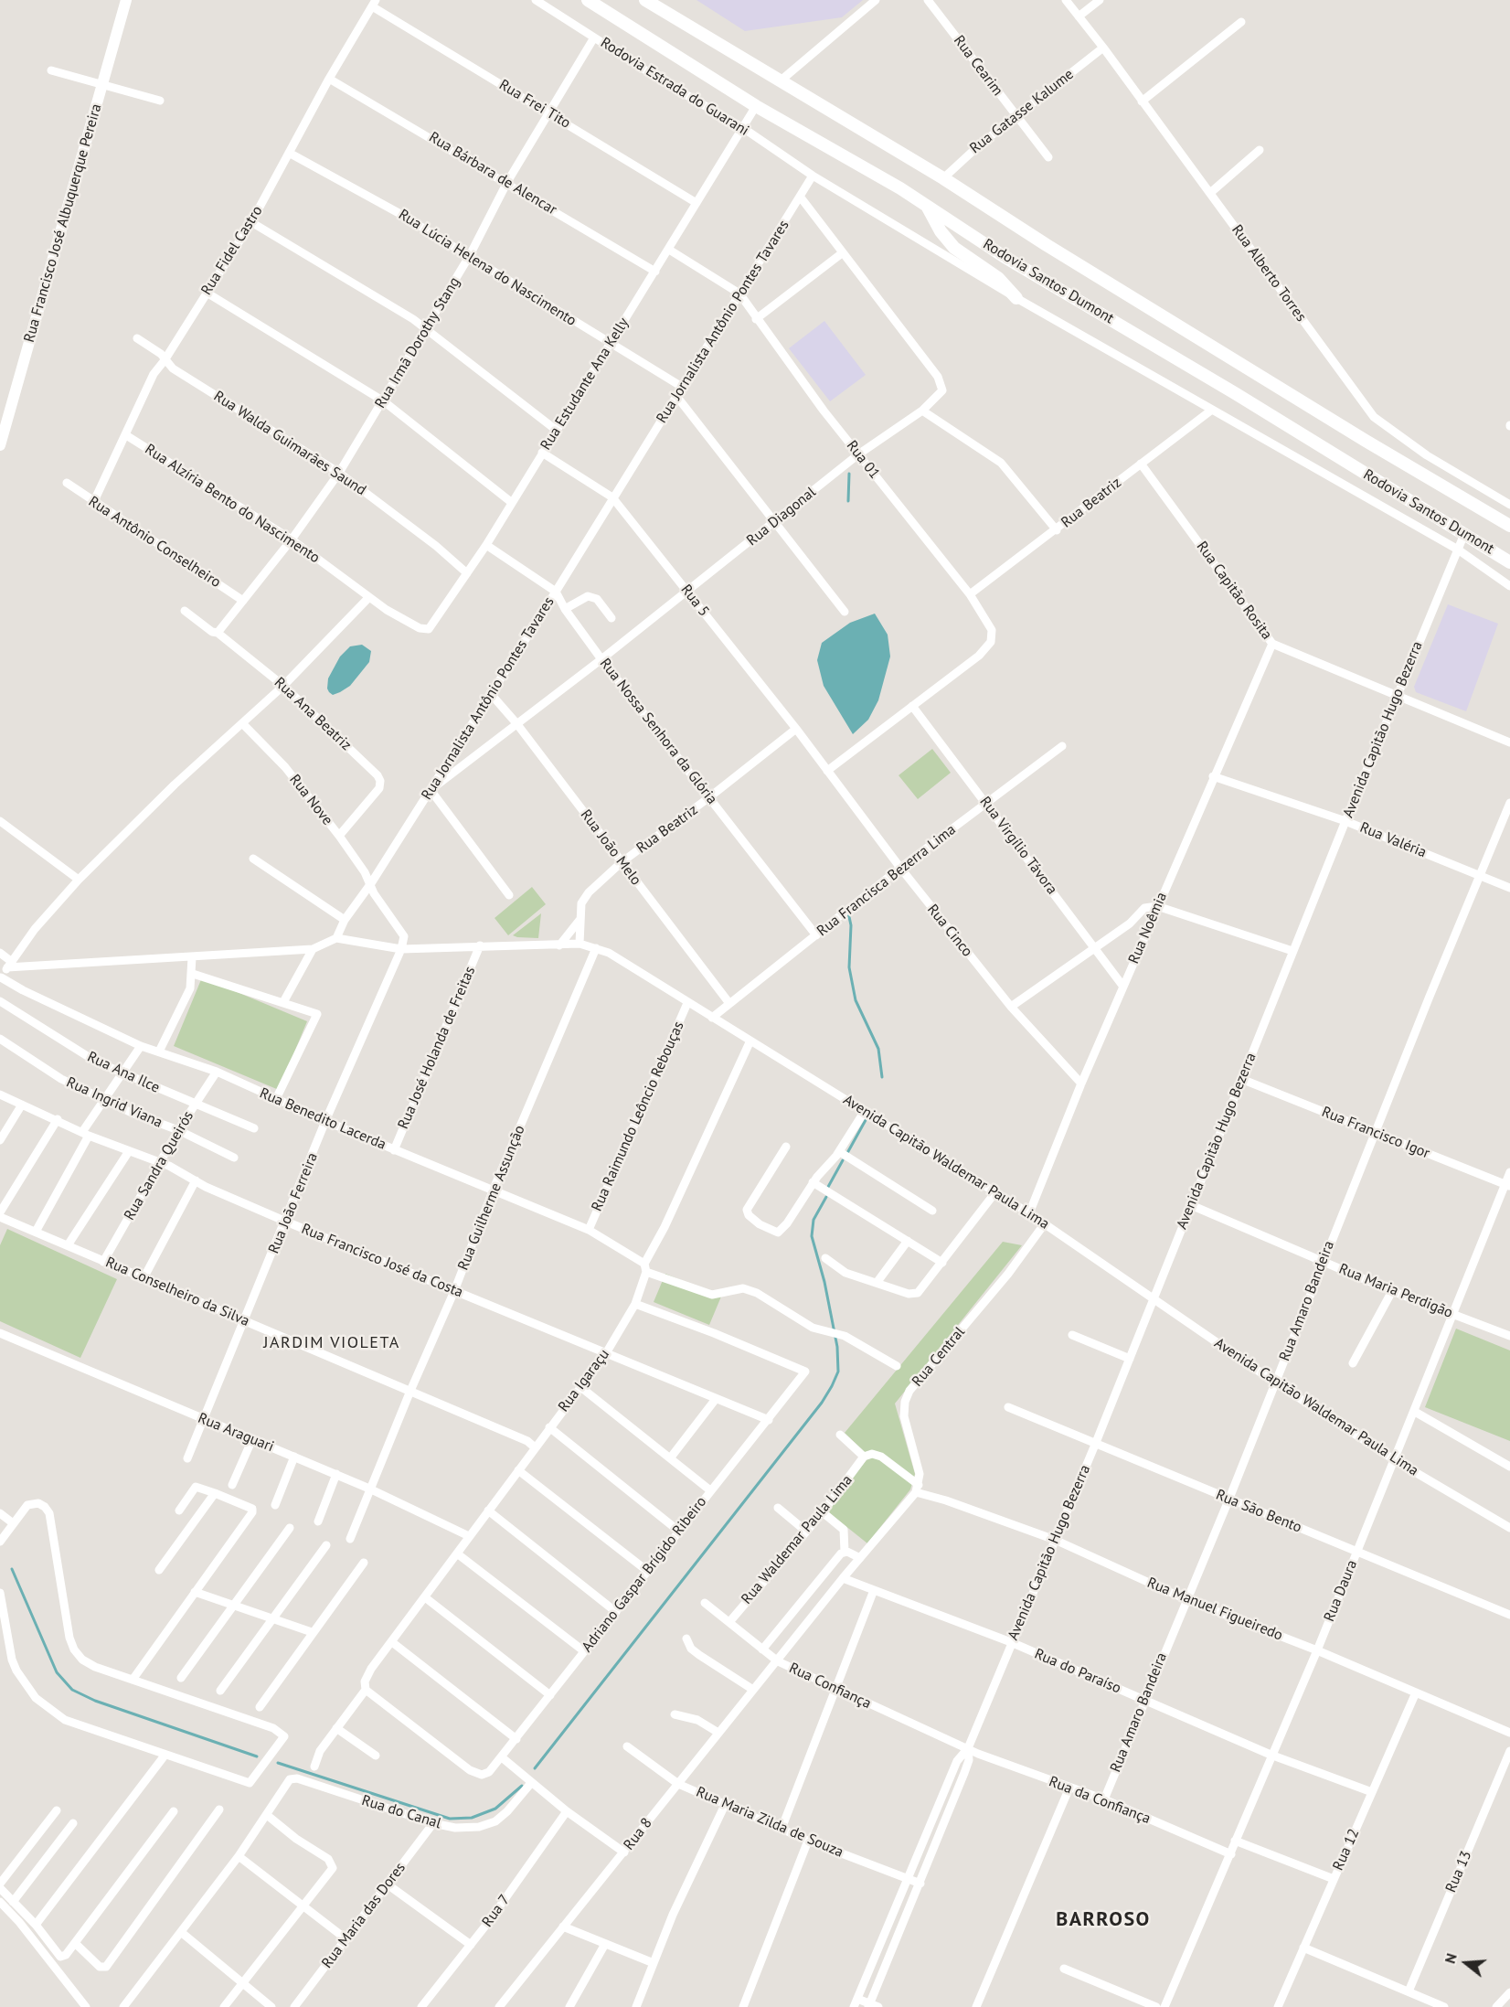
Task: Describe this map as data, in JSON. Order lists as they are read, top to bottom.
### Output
{
  "streets": {
    "highway": ["Rodovia Santos Dumont"],
    "main road": ["Rua Francisco José Albuquerque Pereira"],
    "street": [
      "Rua Cearim",
      "Rodovia Estrada do Guarani",
      "Rua Frei Tito",
      "Rua Gatasse Kalume",
      "Rua Bárbara de Alencar",
      "Rua Fidel Castro",
      "Rua Lúcia Helena do Nascimento",
      "Rua Alberto Torres",
      "Rua Jornalista Antônio Pontes Tavares",
      "Rua Irmã Dorothy Stang",
      "Rua Estudante Ana Kelly",
      "Rua Walda Guimarães Saund",
      "Rua 01",
      "Rua Beatriz",
      "Rua Alzíria Bento do Nascimento",
      "Rua Diagonal",
      "Rua Antônio Conselheiro",
      "Rua Capitão Rosita",
      "Rua 5",
      "Rua Ana Beatriz",
      "Avenida Capitão Hugo Bezerra",
      "Rua Nossa Senhora da Glória",
      "Rua Nove",
      "Rua Valéria",
      "Rua Virgílio Távora",
      "Rua João Melo",
      "Rua Francisca Bezerra Lima",
      "Rua Noêmia",
      "Rua Cinco",
      "Rua José Holanda de Freitas",
      "Rua Ana Ilce",
      "Rua Ingrid Viana",
      "Rua Raimundo Leôncio Rebouças",
      "Rua Benedito Lacerda",
      "Rua Francisco Igor",
      "Avenida Capitão Waldemar Paula Lima",
      "Rua Sandra Queirós",
      "Rua Guilherme Assunção",
      "Rua João Ferreira",
      "Rua Francisco José da Costa",
      "Rua Maria Perdigão",
      "Rua Conselheiro da Silva",
      "Rua Amaro Bandeira",
      "Rua Central",
      "Rua Igaraçu",
      "Rua Araguari",
      "Rua São Bento",
      "Rua Waldemar Paula Lima",
      "Adriano Gaspar Brígido Ribeiro",
      "Rua Daura",
      "Rua Manuel Figueiredo",
      "Rua do Paraíso",
      "Rua Confiança",
      "Rua da Confiança",
      "Rua do Canal",
      "Rua Maria Zilda de Souza",
      "Rua 8",
      "Rua 12",
      "Rua 13",
      "Rua 7",
      "Rua Maria das Dores"
    ]
  },
  "crossings": [
    ["Rua Cearim", "Rua Gatasse Kalume"],
    ["Rodovia Estrada do Guarani", "Rua Jornalista Antônio Pontes Tavares"],
    ["Rodovia Estrada do Guarani", "Rua Irmã Dorothy Stang"],
    ["Rodovia Estrada do Guarani", "Rua Estudante Ana Kelly"],
    ["Rodovia Estrada do Guarani", "Rua Beatriz"],
    ["Rodovia Estrada do Guarani", "Avenida Capitão Hugo Bezerra"],
    ["Rua Frei Tito", "Rua Fidel Castro"],
    ["Rua Frei Tito", "Rua Irmã Dorothy Stang"],
    ["Rua Frei Tito", "Rua Estudante Ana Kelly"],
    ["Rua Gatasse Kalume", "Rua Alberto Torres"],
    ["Rua Gatasse Kalume", "Rodovia Santos Dumont"],
    ["Rua Bárbara de Alencar", "Rua Fidel Castro"],
    ["Rua Bárbara de Alencar", "Rua Irmã Dorothy Stang"],
    ["Rua Bárbara de Alencar", "Rua Estudante Ana Kelly"],
    ["Rua Fidel Castro", "Rua Lúcia Helena do Nascimento"],
    ["Rua Fidel Castro", "Rua Walda Guimarães Saund"],
    ["Rua Fidel Castro", "Rua Alzíria Bento do Nascimento"],
    ["Rua Fidel Castro", "Rua Antônio Conselheiro"],
    ["Rua Lúcia Helena do Nascimento", "Rua Jornalista Antônio Pontes Tavares"],
    ["Rua Lúcia Helena do Nascimento", "Rua Irmã Dorothy Stang"],
    ["Rua Lúcia Helena do Nascimento", "Rua Estudante Ana Kelly"],
    ["Rodovia Santos Dumont", "Rua Estudante Ana Kelly"],
    ["Rodovia Santos Dumont", "Avenida Capitão Hugo Bezerra"],
    ["Rua Jornalista Antônio Pontes Tavares", "Rua 01"],
    ["Rua Jornalista Antônio Pontes Tavares", "Rua Diagonal"],
    ["Rua Jornalista Antônio Pontes Tavares", "Rua 5"],
    ["Rua Jornalista Antônio Pontes Tavares", "Rua Nossa Senhora da Glória"],
    ["Rua Jornalista Antônio Pontes Tavares", "Rua Nove"],
    ["Rua Jornalista Antônio Pontes Tavares", "Rua João Melo"],
    ["Rua Jornalista Antônio Pontes Tavares", "Avenida Capitão Waldemar Paula Lima"],
    ["Rua Irmã Dorothy Stang", "Rua Walda Guimarães Saund"],
    ["Rua Irmã Dorothy Stang", "Rua Alzíria Bento do Nascimento"],
    ["Rua Irmã Dorothy Stang", "Rua Antônio Conselheiro"],
    ["Rua Irmã Dorothy Stang", "Rua Ana Beatriz"],
    ["Rua Estudante Ana Kelly", "Rua Walda Guimarães Saund"],
    ["Rua Estudante Ana Kelly", "Rua Alzíria Bento do Nascimento"],
    ["Rua Estudante Ana Kelly", "Rua 5"],
    ["Rua Estudante Ana Kelly", "Rua Nossa Senhora da Glória"],
    ["Rua 01", "Rua Beatriz"],
    ["Rua 01", "Rua Diagonal"],
    ["Rua 01", "Rua Virgílio Távora"],
    ["Rua Beatriz", "Rua Capitão Rosita"],
    ["Rua Beatriz", "Rua 5"],
    ["Rua Beatriz", "Rua Nossa Senhora da Glória"],
    ["Rua Beatriz", "Rua João Melo"],
    ["Rua Beatriz", "Avenida Capitão Waldemar Paula Lima"],
    ["Rua Diagonal", "Rua 5"],
    ["Rua Diagonal", "Rua Nossa Senhora da Glória"],
    ["Rua Diagonal", "Rua João Melo"],
    ["Rua Capitão Rosita", "Avenida Capitão Hugo Bezerra"],
    ["Rua Capitão Rosita", "Rua Noêmia"],
    ["Rua 5", "Rua Cinco"],
    ["Rua Ana Beatriz", "Rua Nove"],
    ["Avenida Capitão Hugo Bezerra", "Rua Valéria"],
    ["Avenida Capitão Hugo Bezerra", "Rua Francisco Igor"],
    ["Avenida Capitão Hugo Bezerra", "Avenida Capitão Waldemar Paula Lima"],
    ["Avenida Capitão Hugo Bezerra", "Rua Maria Perdigão"],
    ["Avenida Capitão Hugo Bezerra", "Rua São Bento"],
    ["Avenida Capitão Hugo Bezerra", "Rua Manuel Figueiredo"],
    ["Avenida Capitão Hugo Bezerra", "Rua do Paraíso"],
    ["Avenida Capitão Hugo Bezerra", "Rua Confiança"],
    ["Avenida Capitão Hugo Bezerra", "Rua da Confiança"],
    ["Avenida Capitão Hugo Bezerra", "Rua Maria Zilda de Souza"],
    ["Rua Nossa Senhora da Glória", "Rua Francisca Bezerra Lima"],
    ["Rua Nove", "Avenida Capitão Waldemar Paula Lima"],
    ["Rua Nove", "Rua João Ferreira"],
    ["Rua Valéria", "Rua Noêmia"],
    ["Rua Valéria", "Rua Amaro Bandeira"],
    ["Rua Virgílio Távora", "Rua Francisca Bezerra Lima"],
    ["Rua Virgílio Távora", "Rua Noêmia"],
    ["Rua João Melo", "Rua Francisca Bezerra Lima"],
    ["Rua Francisca Bezerra Lima", "Rua Cinco"],
    ["Rua Francisca Bezerra Lima", "Avenida Capitão Waldemar Paula Lima"],
    ["Rua Noêmia", "Rua Cinco"],
    ["Rua Noêmia", "Avenida Capitão Waldemar Paula Lima"],
    ["Rua José Holanda de Freitas", "Rua Benedito Lacerda"],
    ["Rua José Holanda de Freitas", "Avenida Capitão Waldemar Paula Lima"],
    ["Rua Ana Ilce", "Rua Sandra Queirós"],
    ["Rua Ingrid Viana", "Rua Sandra Queirós"],
    ["Rua Raimundo Leôncio Rebouças", "Rua Benedito Lacerda"],
    ["Rua Raimundo Leôncio Rebouças", "Avenida Capitão Waldemar Paula Lima"],
    ["Rua Benedito Lacerda", "Rua Sandra Queirós"],
    ["Rua Benedito Lacerda", "Rua Guilherme Assunção"],
    ["Rua Benedito Lacerda", "Rua João Ferreira"],
    ["Rua Benedito Lacerda", "Rua Igaraçu"],
    ["Rua Francisco Igor", "Rua Amaro Bandeira"],
    ["Rua Francisco Igor", "Rua Daura"],
    ["Avenida Capitão Waldemar Paula Lima", "Rua Guilherme Assunção"],
    ["Avenida Capitão Waldemar Paula Lima", "Rua João Ferreira"],
    ["Avenida Capitão Waldemar Paula Lima", "Rua Amaro Bandeira"],
    ["Avenida Capitão Waldemar Paula Lima", "Rua Central"],
    ["Avenida Capitão Waldemar Paula Lima", "Rua Igaraçu"],
    ["Avenida Capitão Waldemar Paula Lima", "Rua Daura"],
    ["Rua Sandra Queirós", "Rua Francisco José da Costa"],
    ["Rua Sandra Queirós", "Rua Conselheiro da Silva"],
    ["Rua Guilherme Assunção", "Rua Francisco José da Costa"],
    ["Rua Guilherme Assunção", "Rua Conselheiro da Silva"],
    ["Rua Guilherme Assunção", "Rua Araguari"],
    ["Rua João Ferreira", "Rua Francisco José da Costa"],
    ["Rua João Ferreira", "Rua Conselheiro da Silva"],
    ["Rua João Ferreira", "Rua Araguari"],
    ["Rua Francisco José da Costa", "Rua Igaraçu"],
    ["Rua Francisco José da Costa", "Adriano Gaspar Brígido Ribeiro"],
    ["Rua Maria Perdigão", "Rua Amaro Bandeira"],
    ["Rua Maria Perdigão", "Rua Daura"],
    ["Rua Conselheiro da Silva", "Rua Igaraçu"],
    ["Rua Amaro Bandeira", "Rua São Bento"],
    ["Rua Amaro Bandeira", "Rua Manuel Figueiredo"],
    ["Rua Amaro Bandeira", "Rua do Paraíso"],
    ["Rua Amaro Bandeira", "Rua da Confiança"],
    ["Rua Central", "Rua Manuel Figueiredo"],
    ["Rua Igaraçu", "Rua Araguari"],
    ["Rua Igaraçu", "Adriano Gaspar Brígido Ribeiro"],
    ["Rua São Bento", "Rua Daura"],
    ["Rua Waldemar Paula Lima", "Rua Confiança"],
    ["Rua Daura", "Rua Manuel Figueiredo"],
    ["Rua Daura", "Rua do Paraíso"],
    ["Rua Daura", "Rua da Confiança"],
    ["Rua Manuel Figueiredo", "Rua 12"],
    ["Rua do Paraíso", "Rua 12"],
    ["Rua Confiança", "Rua da Confiança"],
    ["Rua Confiança", "Rua 8"],
    ["Rua do Canal", "Rua Maria das Dores"],
    ["Rua Maria Zilda de Souza", "Rua 8"]
  ],
  "districts": ["JARDIM VIOLETA", "BARROSO"],
  "north": "left"
}
